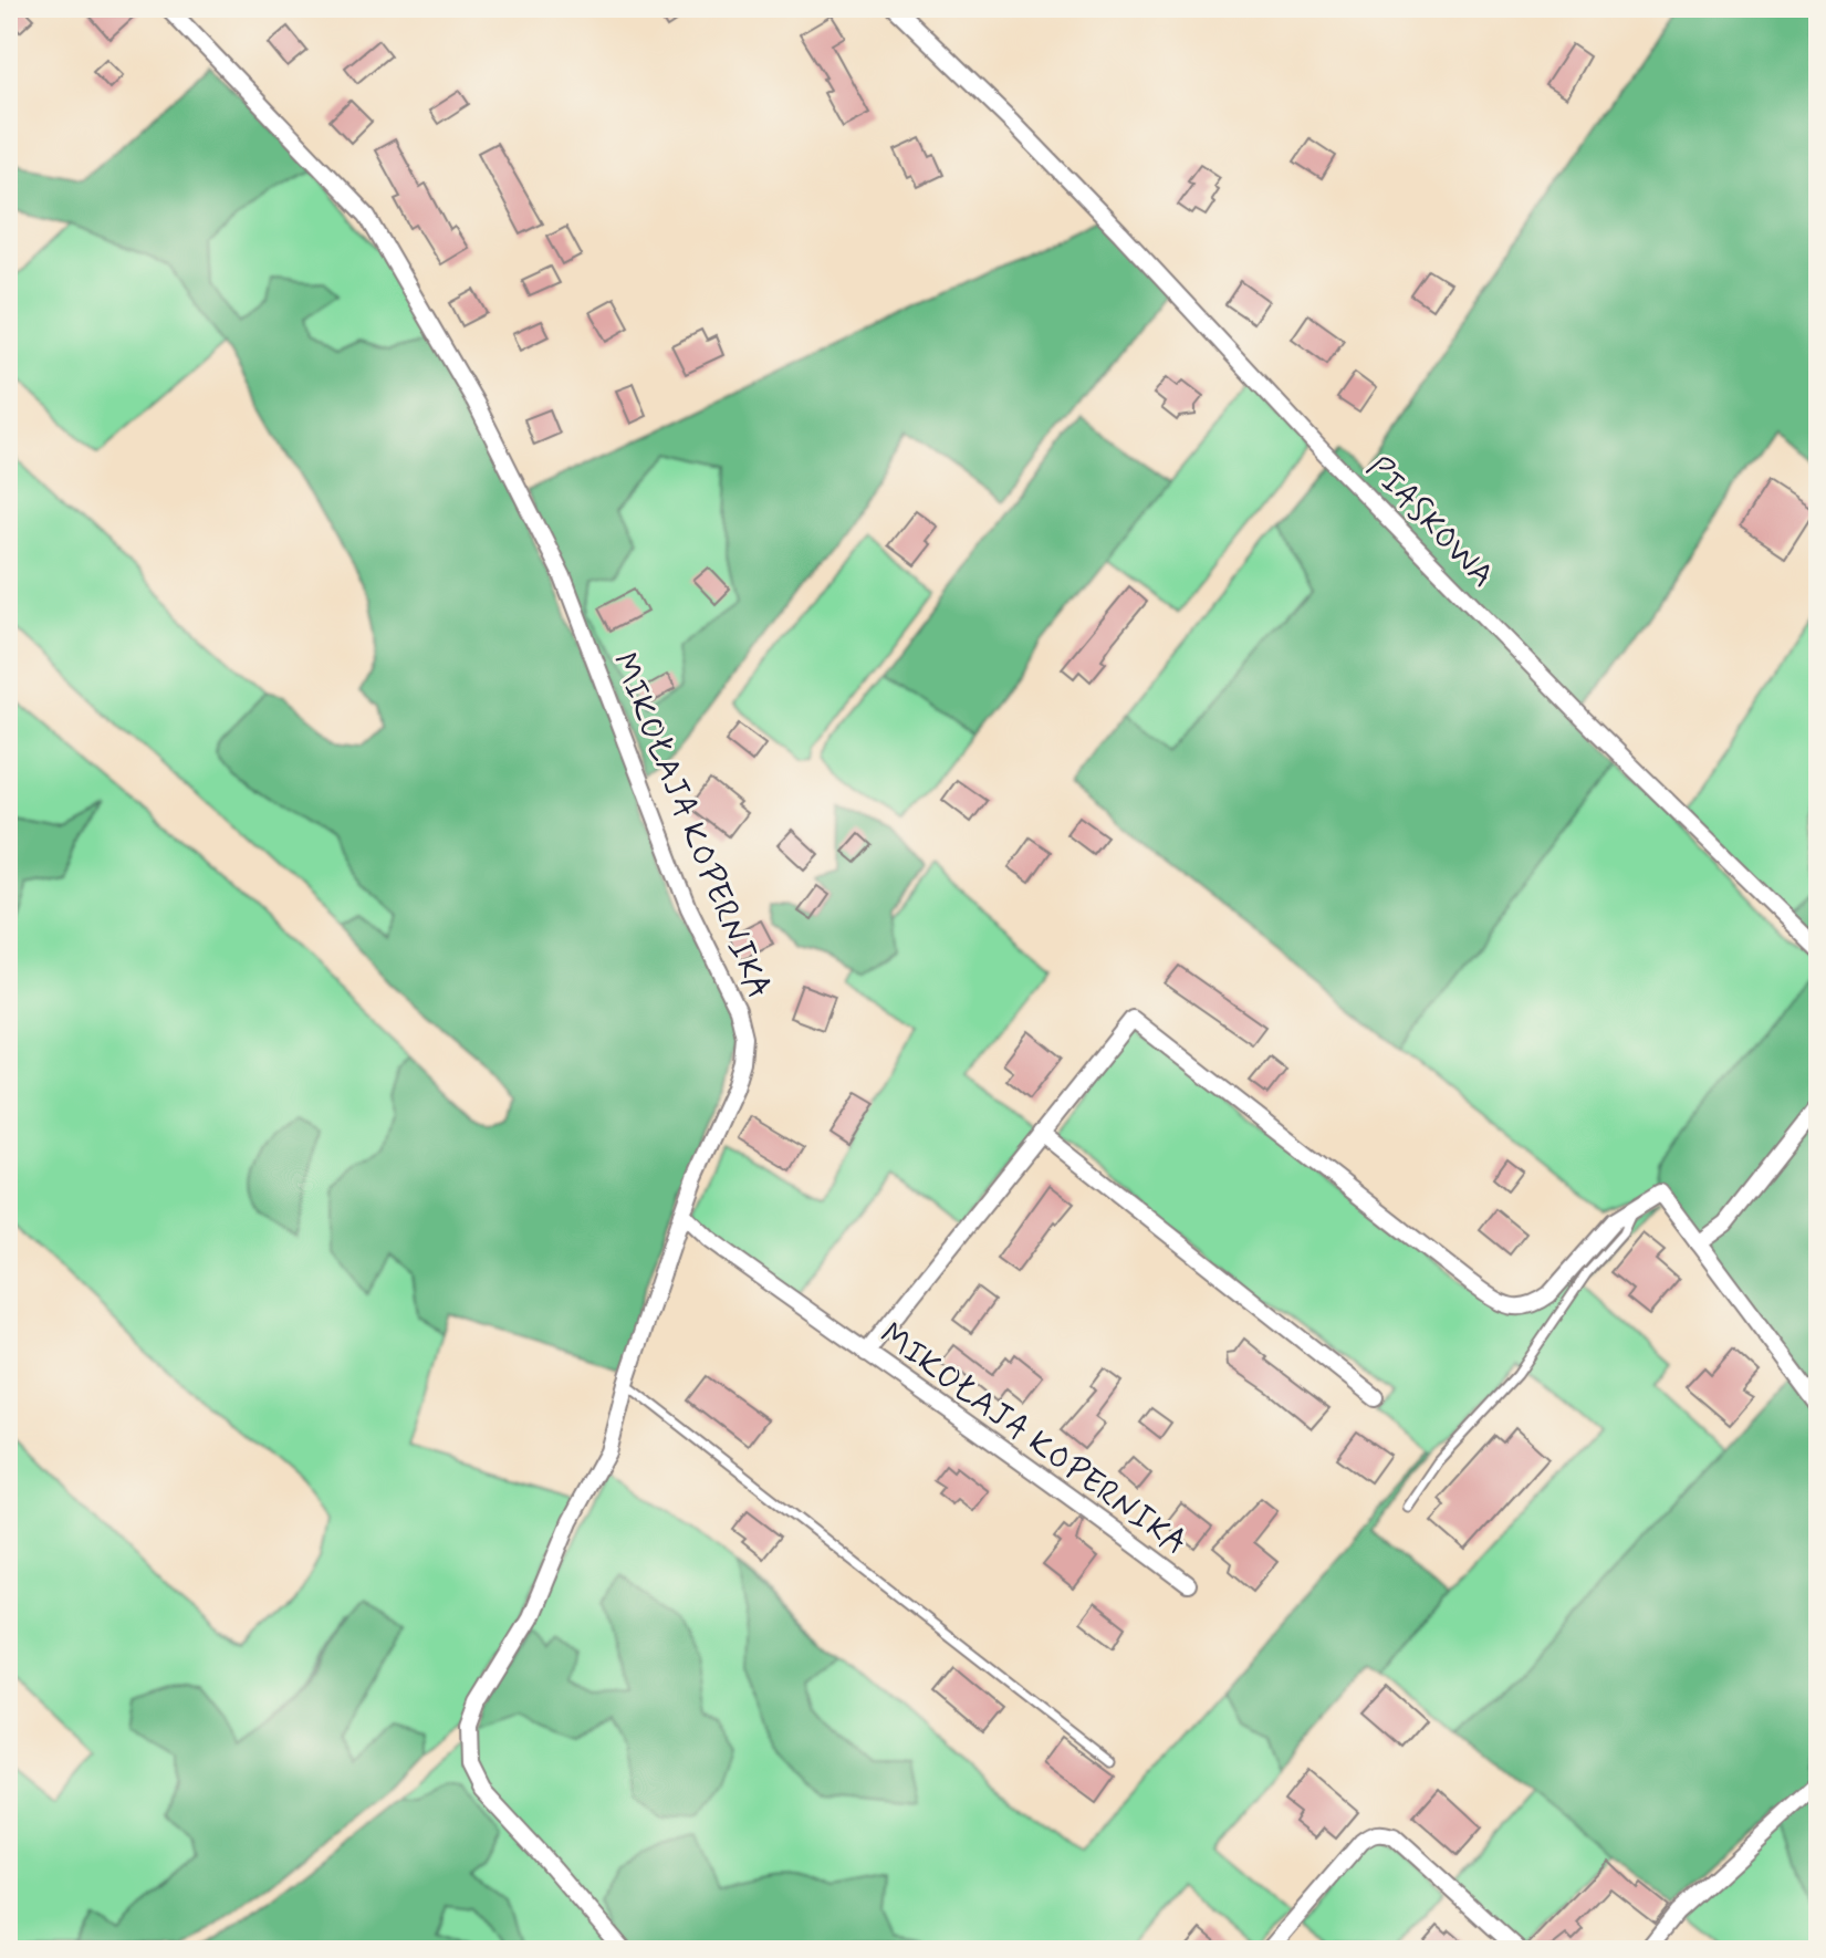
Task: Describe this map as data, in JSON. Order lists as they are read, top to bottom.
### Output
{
  "streets": {
    "street": ["PIASKOWA", "MIKOŁAJA KOPERNIKA"]
  }
}
